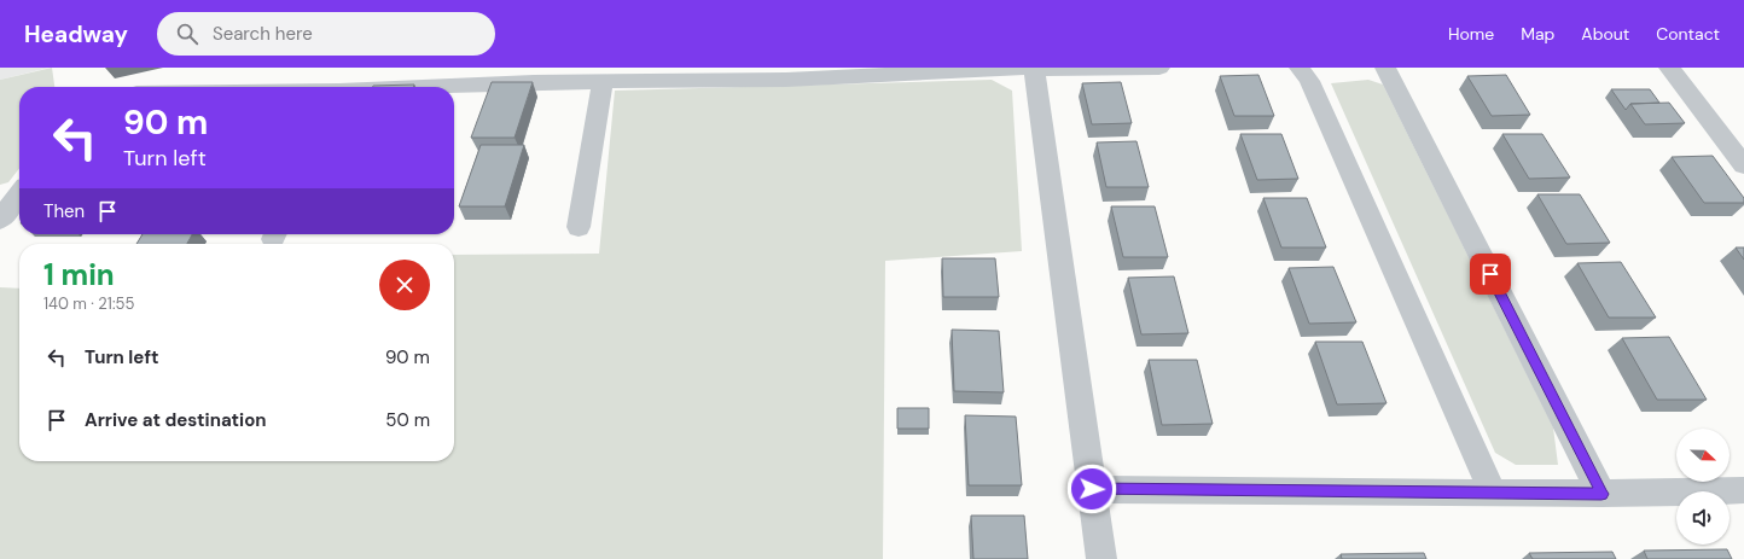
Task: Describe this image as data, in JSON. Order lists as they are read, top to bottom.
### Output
{
  "north": "right",
  "page": {
    "header": "Headway",
    "search": "Search here",
    "nav": [
      "Home",
      "Map",
      "About",
      "Contact"
    ],
    "turn": ["90 m", "Turn left"],
    "then": "Then",
    "heading": ["1 min", "140 m · 21:55"],
    "list": [
      {
        "name": "Turn left",
        "value": "90 m"
      },
      {
        "name": "Arrive at destination",
        "value": "50 m"
      }
    ]
  }
}
